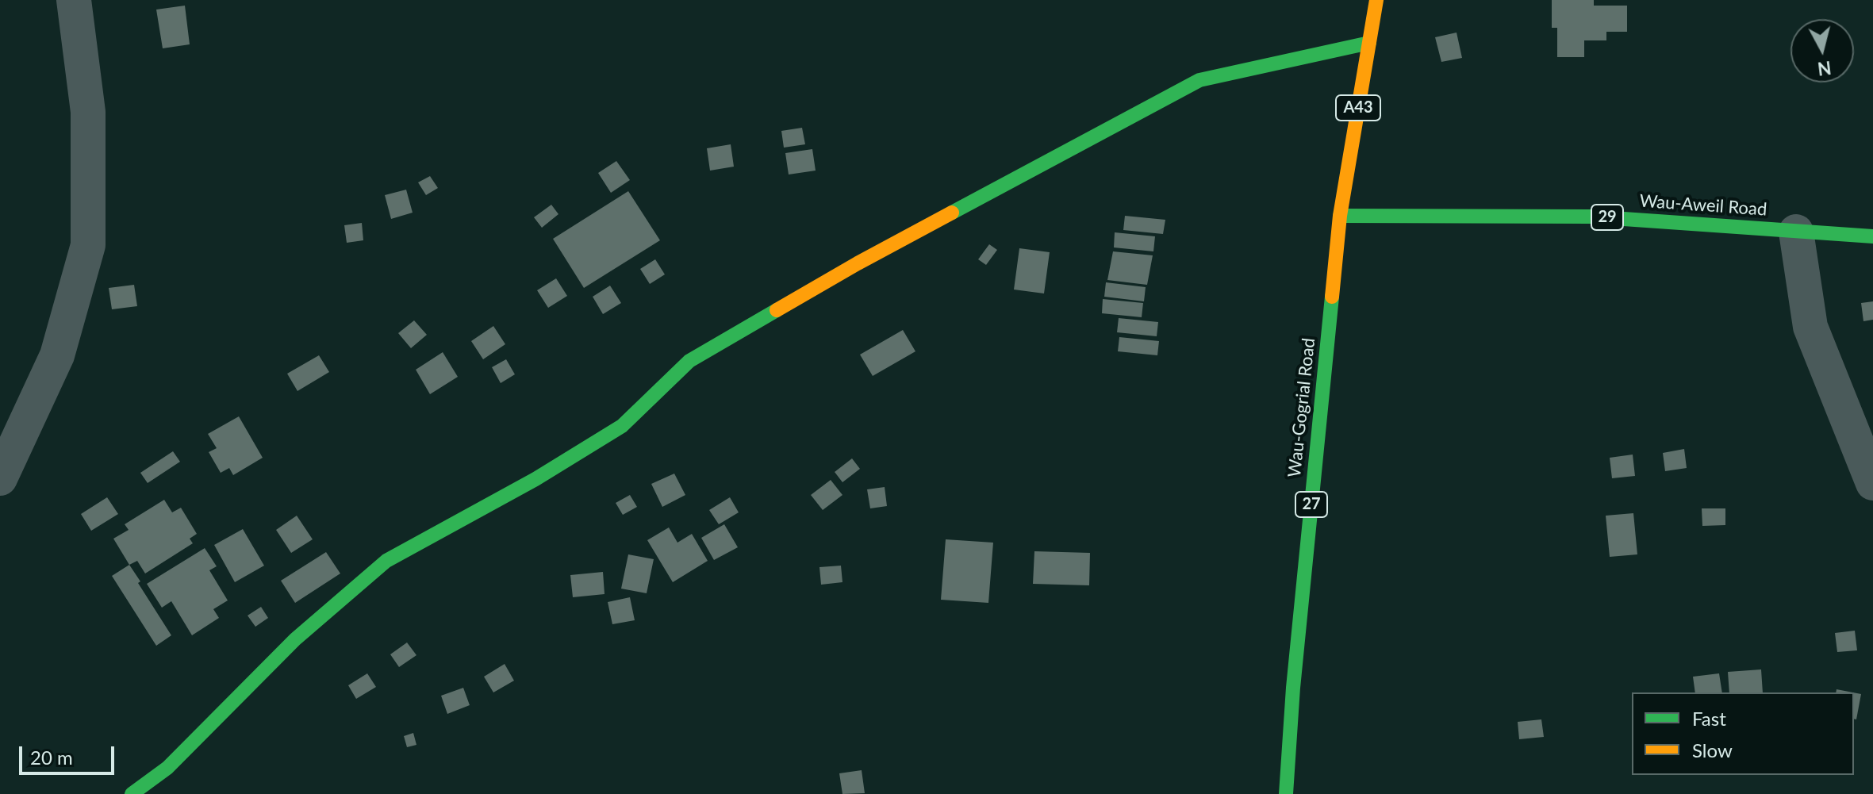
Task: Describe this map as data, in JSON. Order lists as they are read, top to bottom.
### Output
{
  "streets": {
    "street": [
      "A43",
      "Wau-Aweil Road",
      "29",
      "Wau-Gogrial Road",
      "27"
    ]
  },
  "crossings": [
    ["A43", "Wau-Aweil Road"],
    ["A43", "Wau-Gogrial Road"],
    ["Wau-Aweil Road", "Wau-Gogrial Road"]
  ],
  "legend": ["Fast", "Slow"],
  "scale_bar": "20 m",
  "north": "bottom"
}
